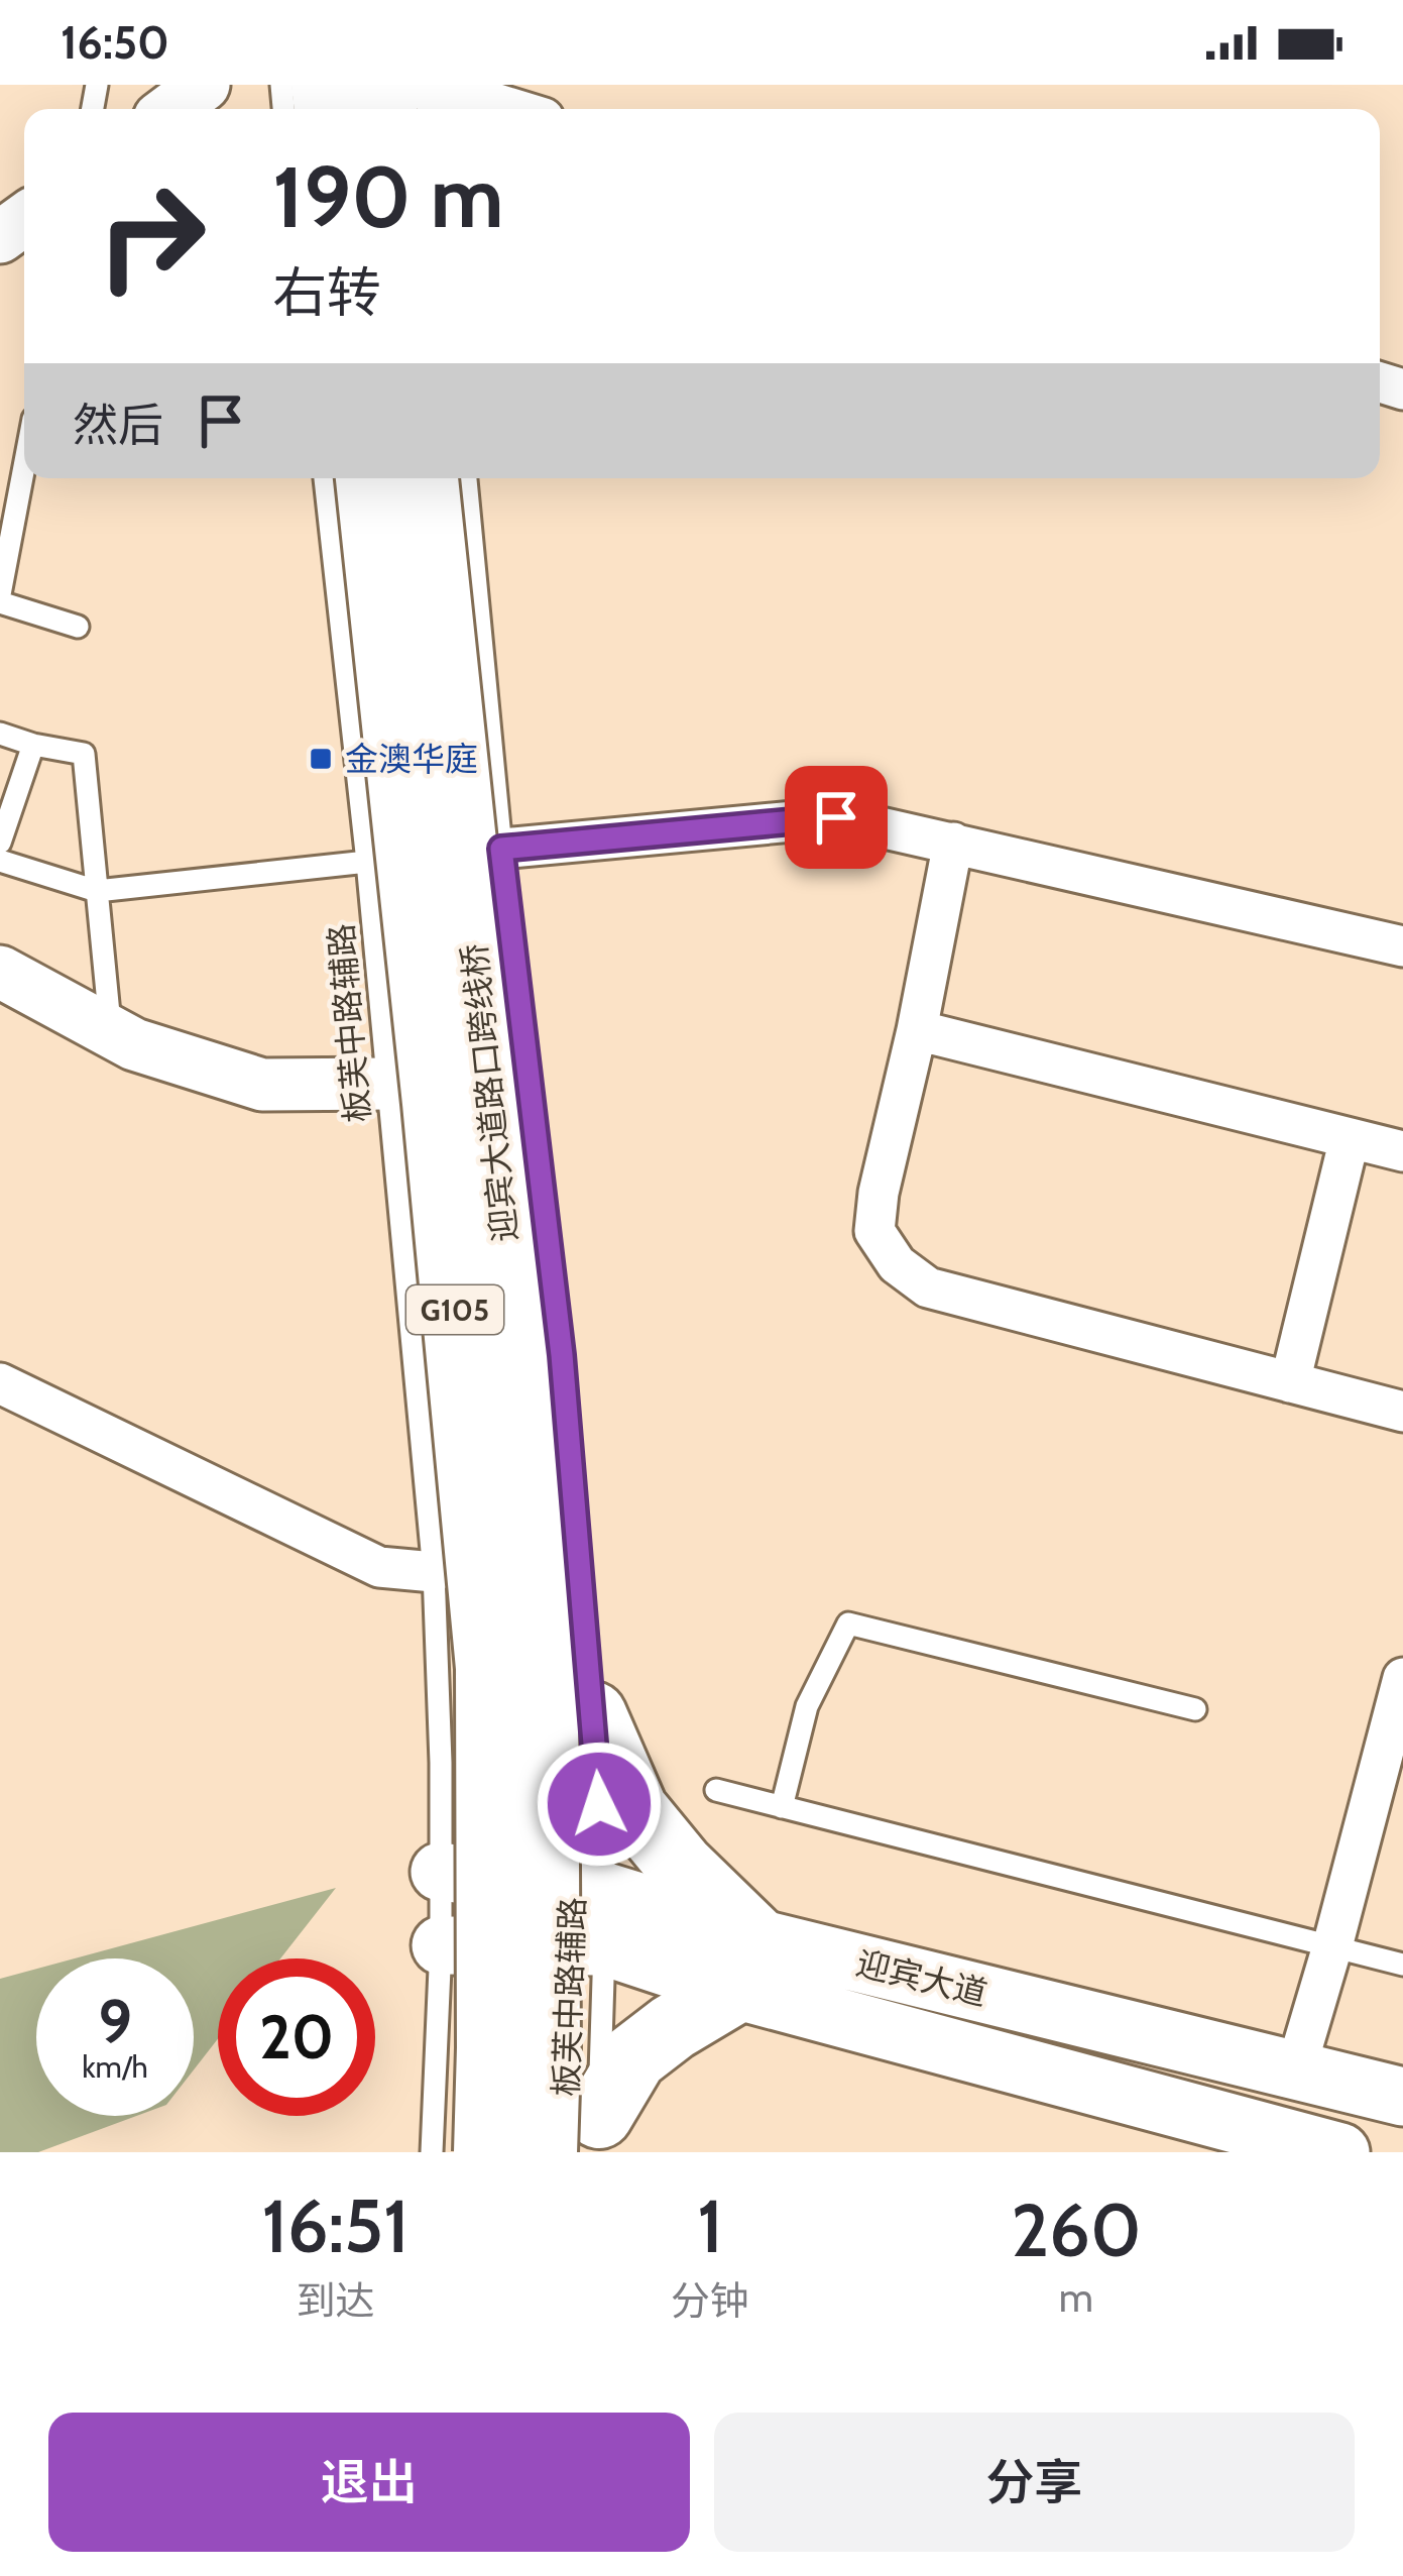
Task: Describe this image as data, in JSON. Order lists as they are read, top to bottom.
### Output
{
  "streets": {
    "highway": ["迎宾大道路口跨线桥", "G105"],
    "main road": ["迎宾大道"],
    "lane": ["板芙中路辅路"]
  },
  "crossings": [
    ["板芙中路辅路", "迎宾大道路口跨线桥"],
    ["板芙中路辅路", "迎宾大道"]
  ],
  "places": {
    "transit": ["金澳华庭"]
  },
  "page": {
    "status": "16:50",
    "turn": ["190 m", "右转"],
    "then": "然后",
    "speed": "9 km/h",
    "limit": "20",
    "eta": [
      "16:51",
      "到达",
      "1",
      "分钟",
      "260",
      "m"
    ],
    "buttons": ["退出", "分享"]
  }
}
